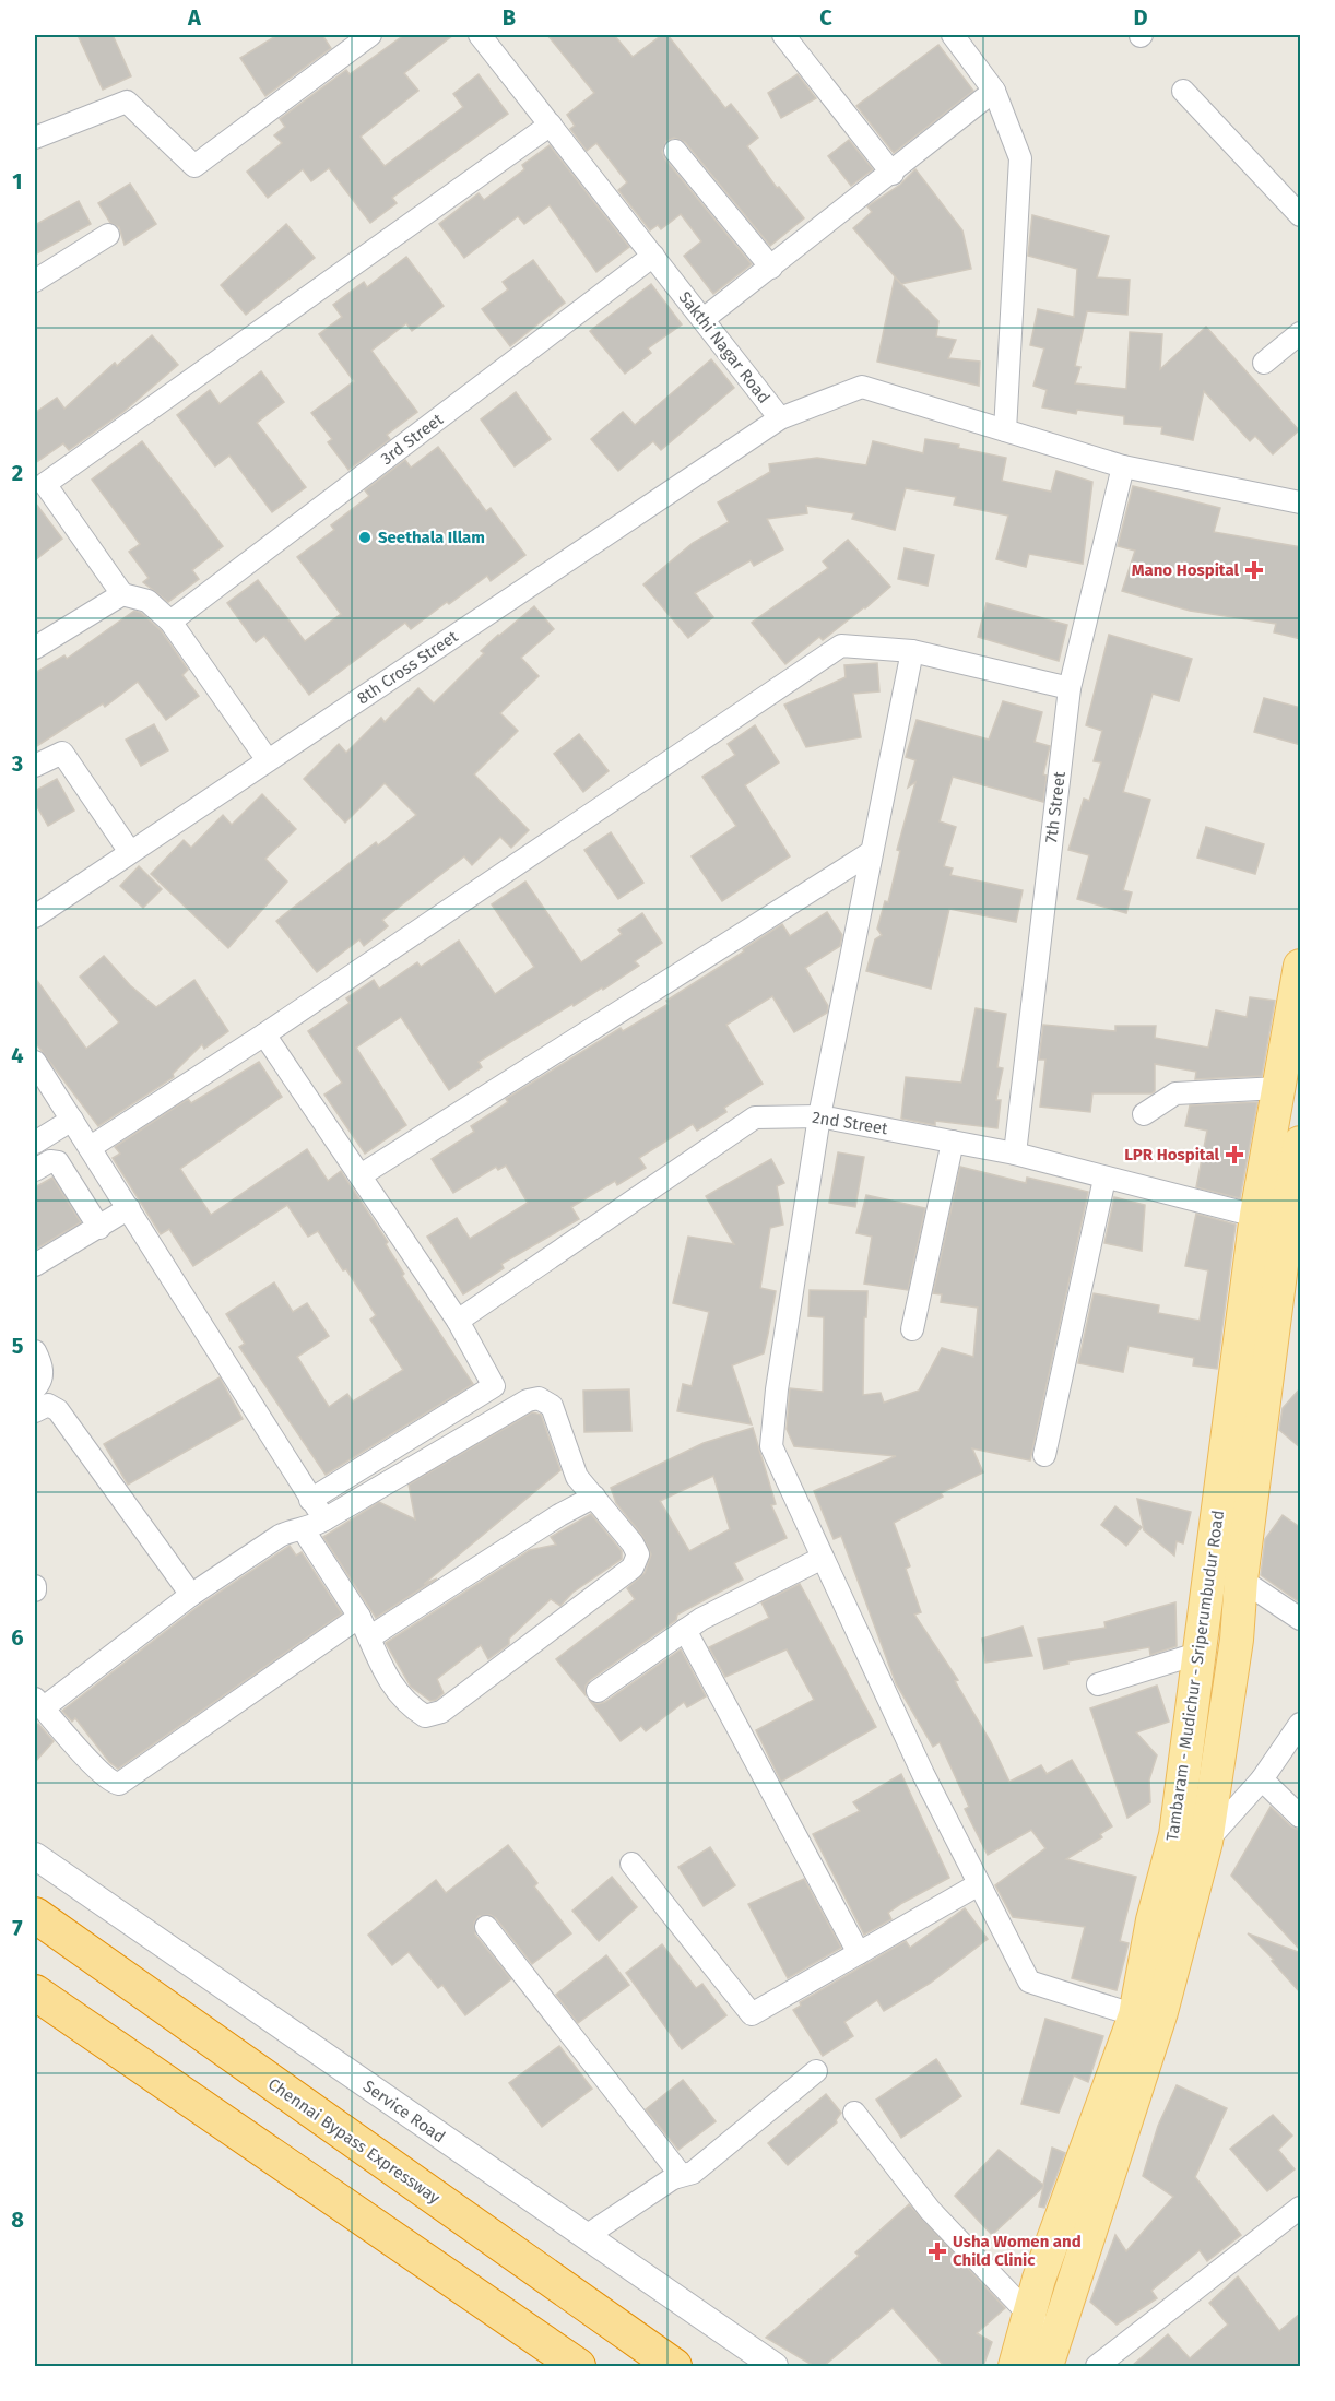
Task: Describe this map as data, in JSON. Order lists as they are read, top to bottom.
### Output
{
  "streets": {
    "highway": ["Chennai Bypass Expressway"],
    "main road": ["Tambaram - Mudichur - Sriperumbudur Road"],
    "street": [
      "Sakthi Nagar Road",
      "3rd Street",
      "8th Cross Street",
      "7th Street",
      "2nd Street",
      "Service Road"
    ]
  },
  "crossings": [
    ["Sakthi Nagar Road", "3rd Street"],
    ["Sakthi Nagar Road", "8th Cross Street"],
    ["Sakthi Nagar Road", "7th Street"],
    ["7th Street", "2nd Street"],
    ["2nd Street", "Tambaram - Mudichur - Sriperumbudur Road"]
  ],
  "places": {
    "other": ["Seethala Illam"],
    "health": ["Mano Hospital", "LPR Hospital", "Usha Women and Child Clinic"]
  },
  "grid": {
    "columns": [
      "A",
      "B",
      "C",
      "D"
    ],
    "rows": [
      "1",
      "2",
      "3",
      "4",
      "5",
      "6",
      "7",
      "8"
    ]
  }
}
